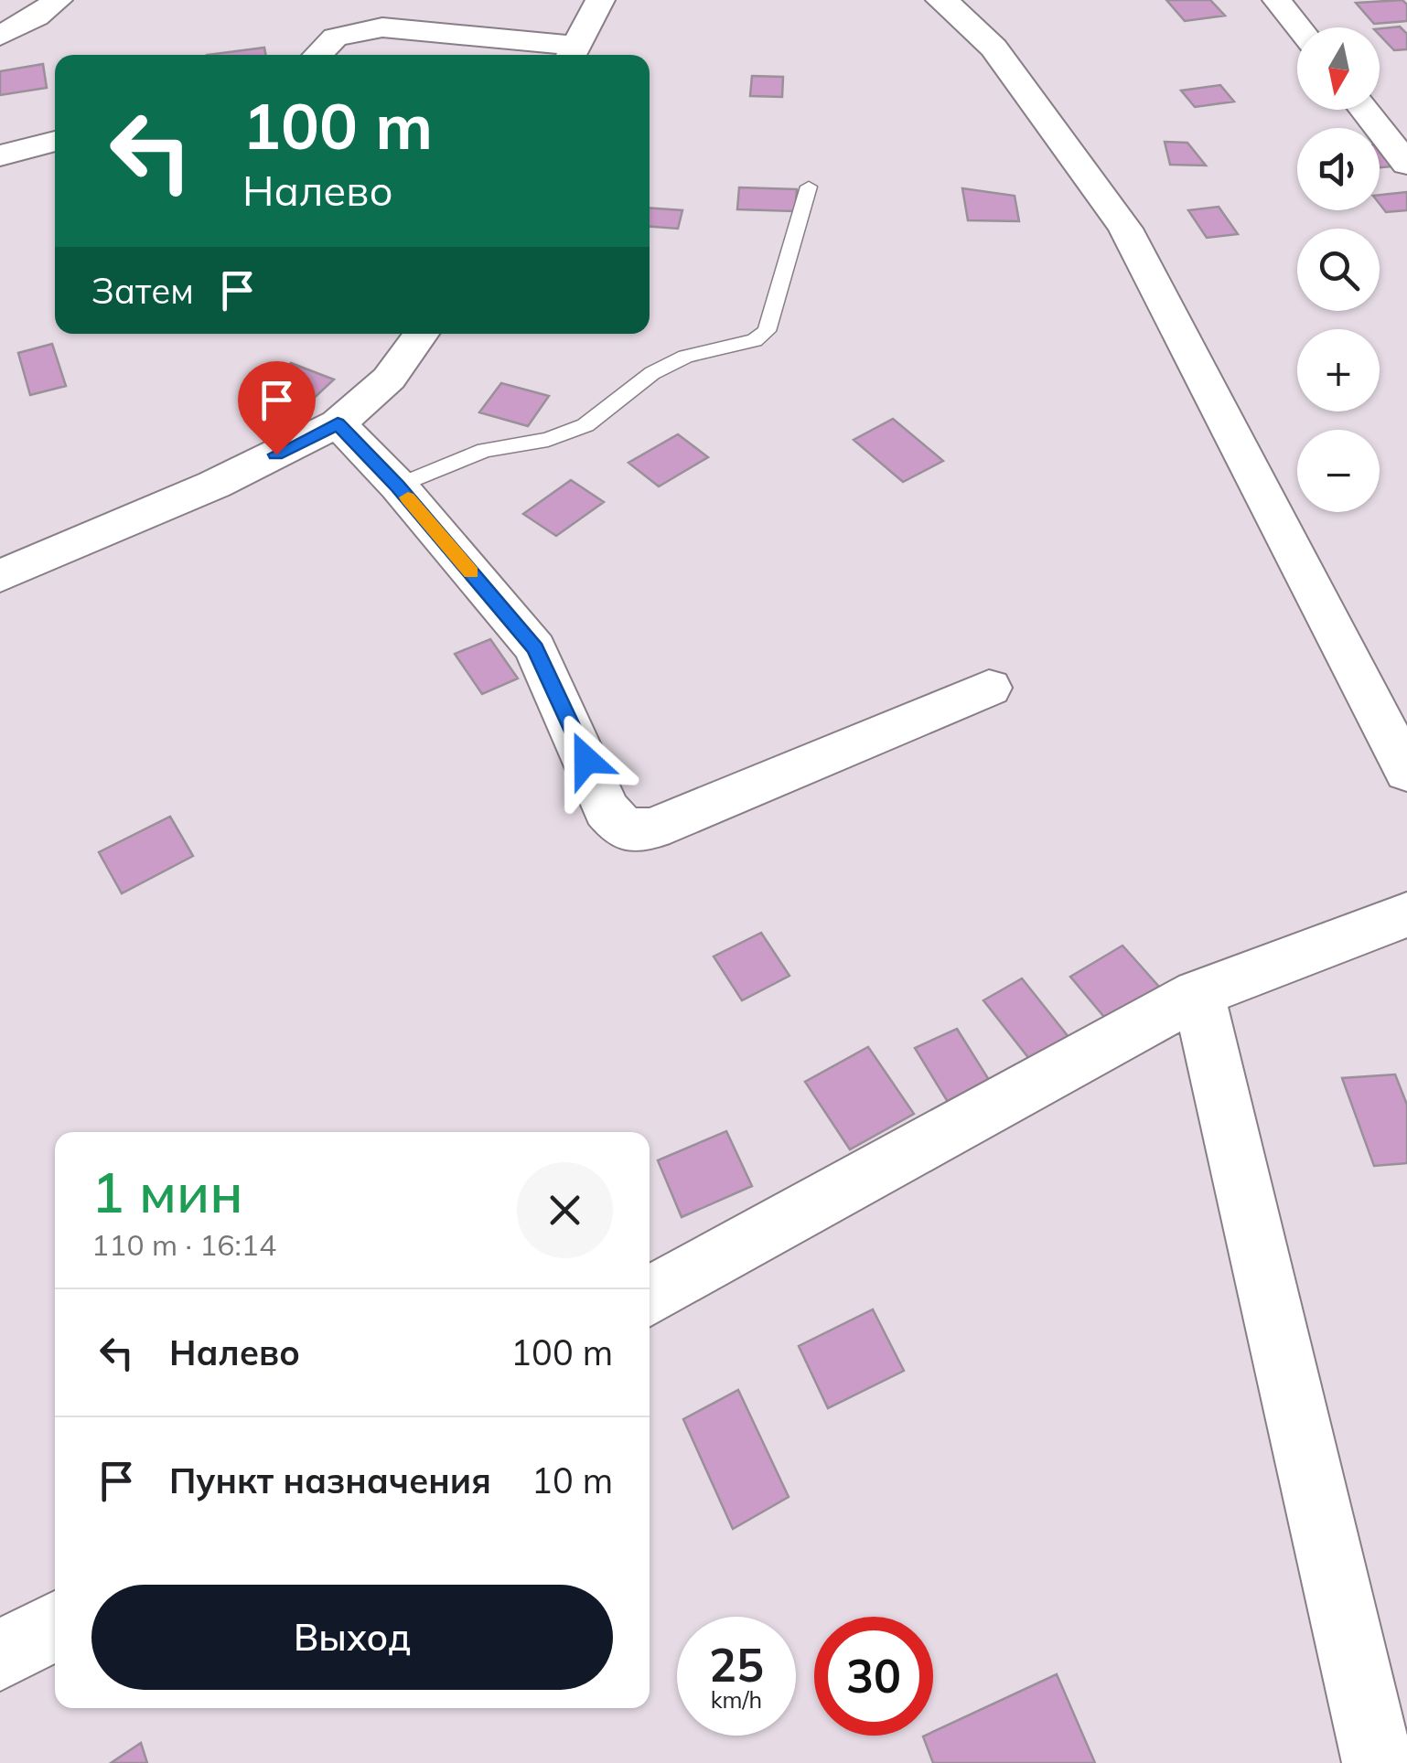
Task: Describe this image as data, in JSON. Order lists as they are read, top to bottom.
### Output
{
  "north": "bottom",
  "page": {
    "map_buttons": ["+", "−"],
    "turn": ["100 m", "Налево"],
    "then": "Затем",
    "heading": ["1 мин", "110 m · 16:14"],
    "list": [
      {
        "name": "Налево",
        "value": "100 m"
      },
      {
        "name": "Пункт назначения",
        "value": "10 m"
      }
    ],
    "buttons": "Выход",
    "speed": "25 km/h",
    "limit": "30"
  }
}
